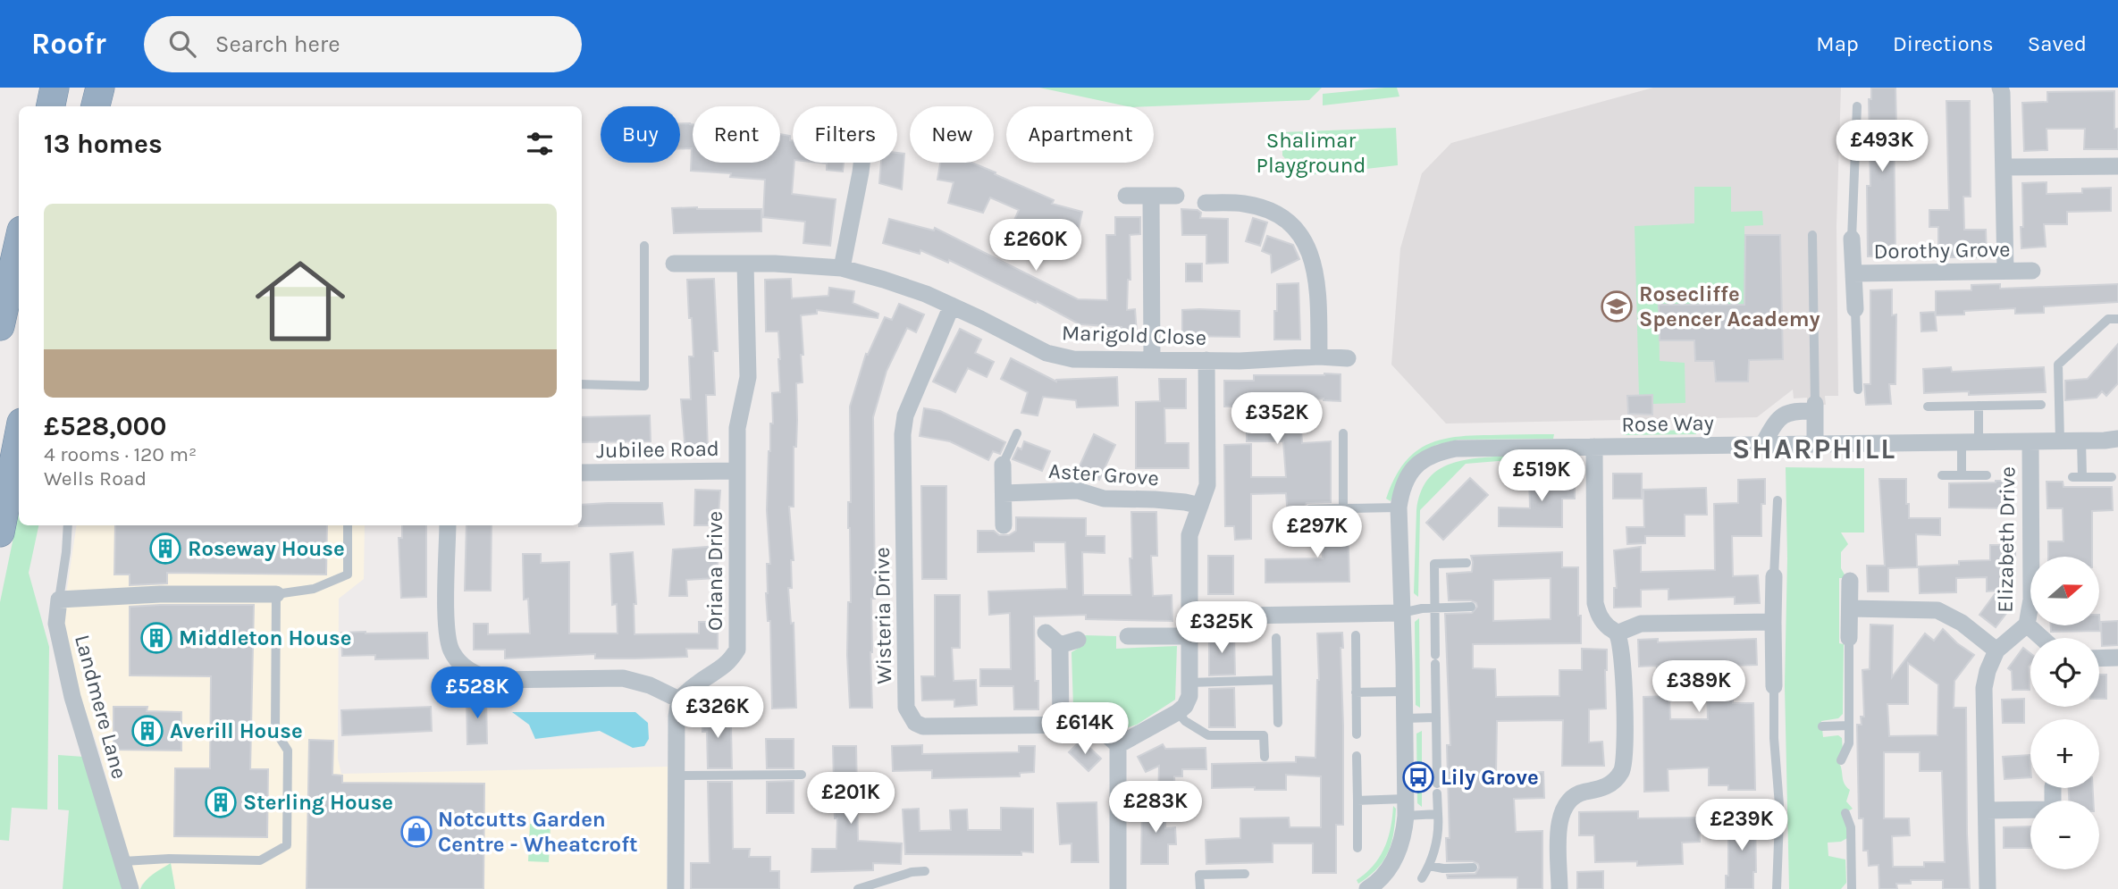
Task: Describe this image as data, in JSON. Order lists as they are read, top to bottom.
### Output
{
  "streets": {
    "street": [
      "Dorothy Grove",
      "Marigold Close",
      "Rose Way",
      "Jubilee Road",
      "Aster Grove",
      "Elizabeth Drive",
      "Oriana Drive",
      "Wisteria Drive",
      "Landmere Lane"
    ]
  },
  "crossings": [
    ["Marigold Close", "Oriana Drive"],
    ["Marigold Close", "Wisteria Drive"],
    ["Rose Way", "Elizabeth Drive"],
    ["Jubilee Road", "Oriana Drive"]
  ],
  "districts": ["SHARPHILL"],
  "parks": ["Shalimar Playground"],
  "places": {
    "school or university": ["Rosecliffe Spencer Academy"],
    "building": [
      "Roseway House",
      "Middleton House",
      "Averill House",
      "Sterling House"
    ],
    "bus stop": ["Lily Grove"],
    "shop": ["Notcutts Garden Centre - Wheatcroft"]
  },
  "north": "right",
  "page": {
    "header": "Roofr",
    "search": "Search here",
    "nav": ["Map", "Directions", "Saved"],
    "chip": [
      "Buy",
      "Rent",
      "Filters",
      "New",
      "Apartment"
    ],
    "heading": "13 homes",
    "price": [
      "£493K",
      "£260K",
      "£352K",
      "£519K",
      "£297K",
      "£325K",
      "£389K",
      "£528K",
      "£326K",
      "£614K",
      "£201K",
      "£283K",
      "£239K"
    ],
    "list": [
      {
        "name": "£528,000",
        "note": "4 rooms · 120 m² · Wells Road"
      }
    ],
    "map_buttons": ["+", "−"]
  }
}
